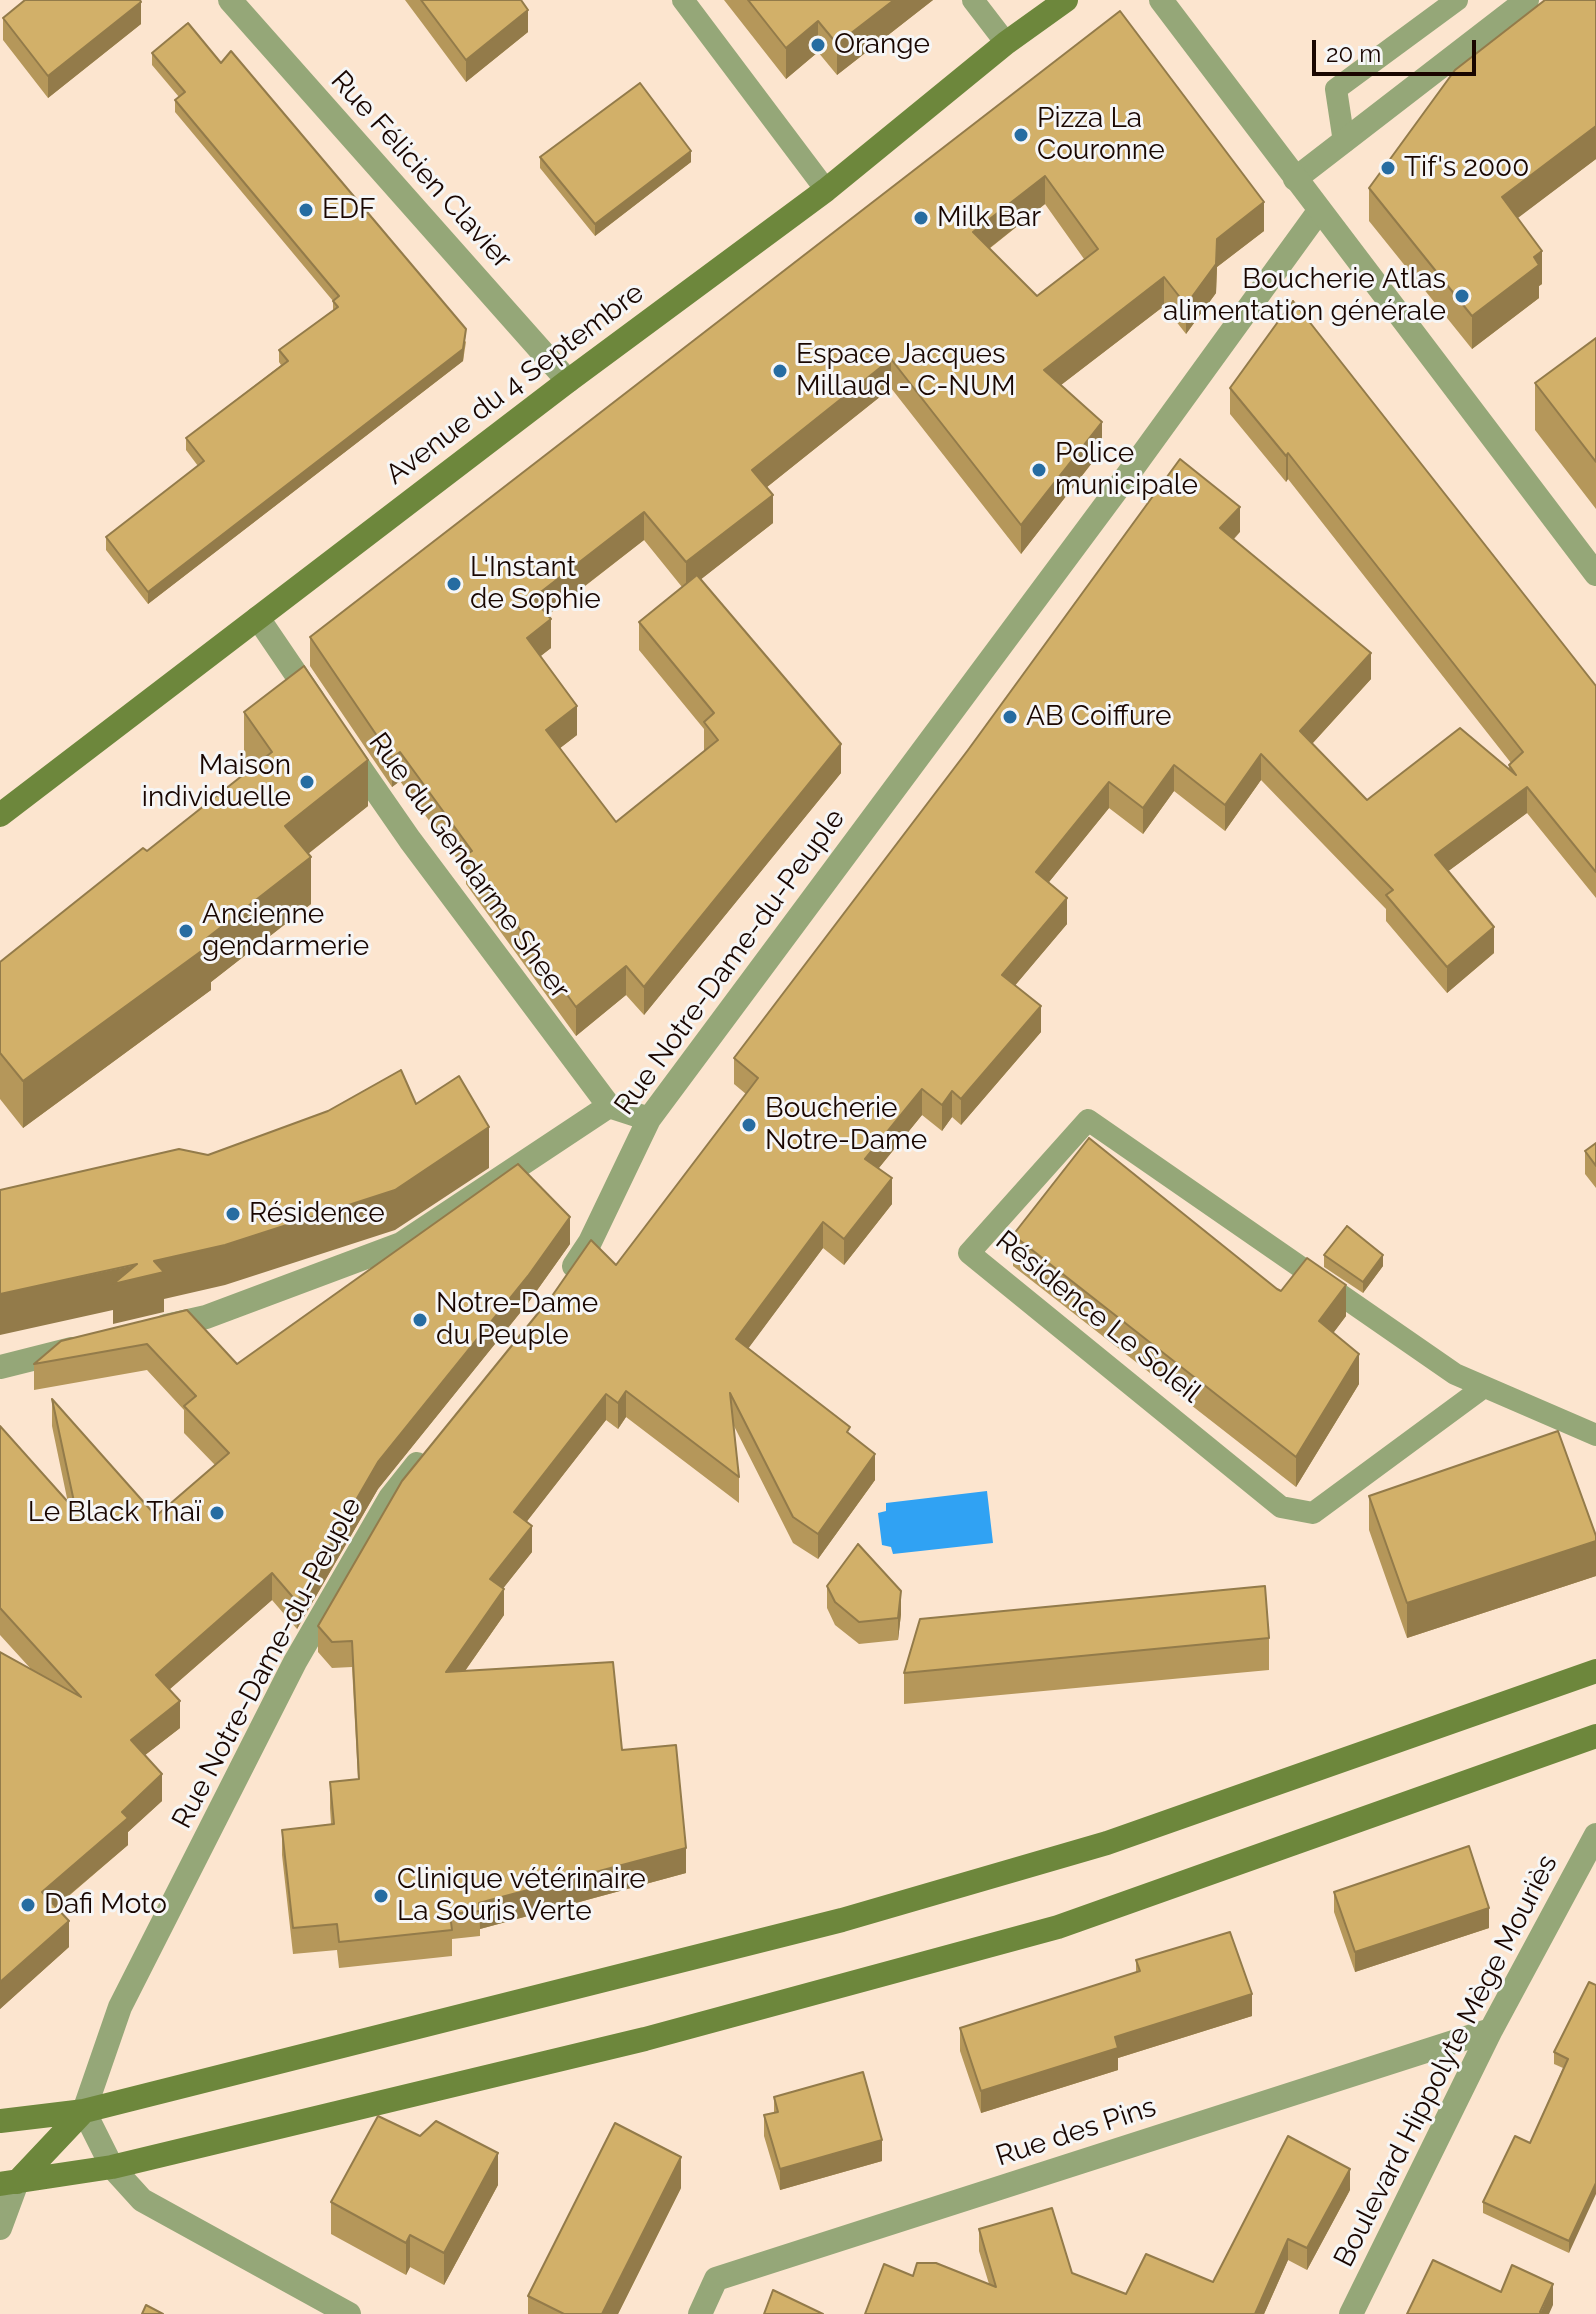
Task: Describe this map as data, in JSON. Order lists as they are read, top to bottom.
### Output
{
  "streets": {
    "main road": ["Avenue du 4 Septembre"],
    "street": [
      "Rue Félicien Clavier",
      "Rue du Gendarme Sheer",
      "Rue Notre-Dame-du-Peuple",
      "Boulevard Hippolyte Mège Mouriès",
      "Rue des Pins"
    ],
    "lane": ["Résidence Le Soleil"]
  },
  "crossings": [
    ["Rue Félicien Clavier", "Avenue du 4 Septembre"],
    ["Avenue du 4 Septembre", "Rue du Gendarme Sheer"],
    ["Boulevard Hippolyte Mège Mouriès", "Rue des Pins"]
  ],
  "places": [
    "Orange",
    "Pizza La Couronne",
    "Tif's 2000",
    "EDF",
    "Milk Bar",
    "Boucherie Atlas alimentation générale",
    "Espace Jacques Millaud - C-NUM",
    "Police municipale",
    "L'Instant de Sophie",
    "AB Coiffure",
    "Maison individuelle",
    "Ancienne gendarmerie",
    "Boucherie Notre-Dame",
    "Résidence",
    "Notre-Dame du Peuple",
    "Le Black Thaï",
    "Clinique vétérinaire La Souris Verte",
    "Dafi Moto"
  ],
  "scale_bar": "20 m"
}
